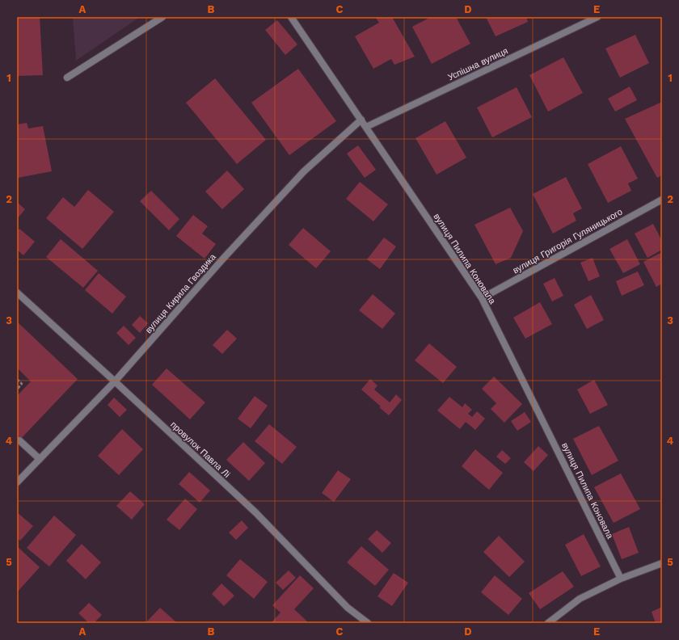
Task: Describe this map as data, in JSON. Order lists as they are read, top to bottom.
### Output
{
  "streets": {
    "street": [
      "Успішна вулиця",
      "вулиця Григорія Гуляницького",
      "вулиця Пилипа Коновала",
      "вулиця Кирила Гвоздика",
      "провулок Павла Лі"
    ]
  },
  "crossings": [
    ["Успішна вулиця", "вулиця Пилипа Коновала"],
    ["вулиця Григорія Гуляницького", "вулиця Пилипа Коновала"],
    ["вулиця Пилипа Коновала", "вулиця Кирила Гвоздика"],
    ["вулиця Кирила Гвоздика", "провулок Павла Лі"]
  ],
  "grid": {
    "columns": [
      "A",
      "B",
      "C",
      "D",
      "E"
    ],
    "rows": [
      "1",
      "2",
      "3",
      "4",
      "5"
    ]
  }
}
